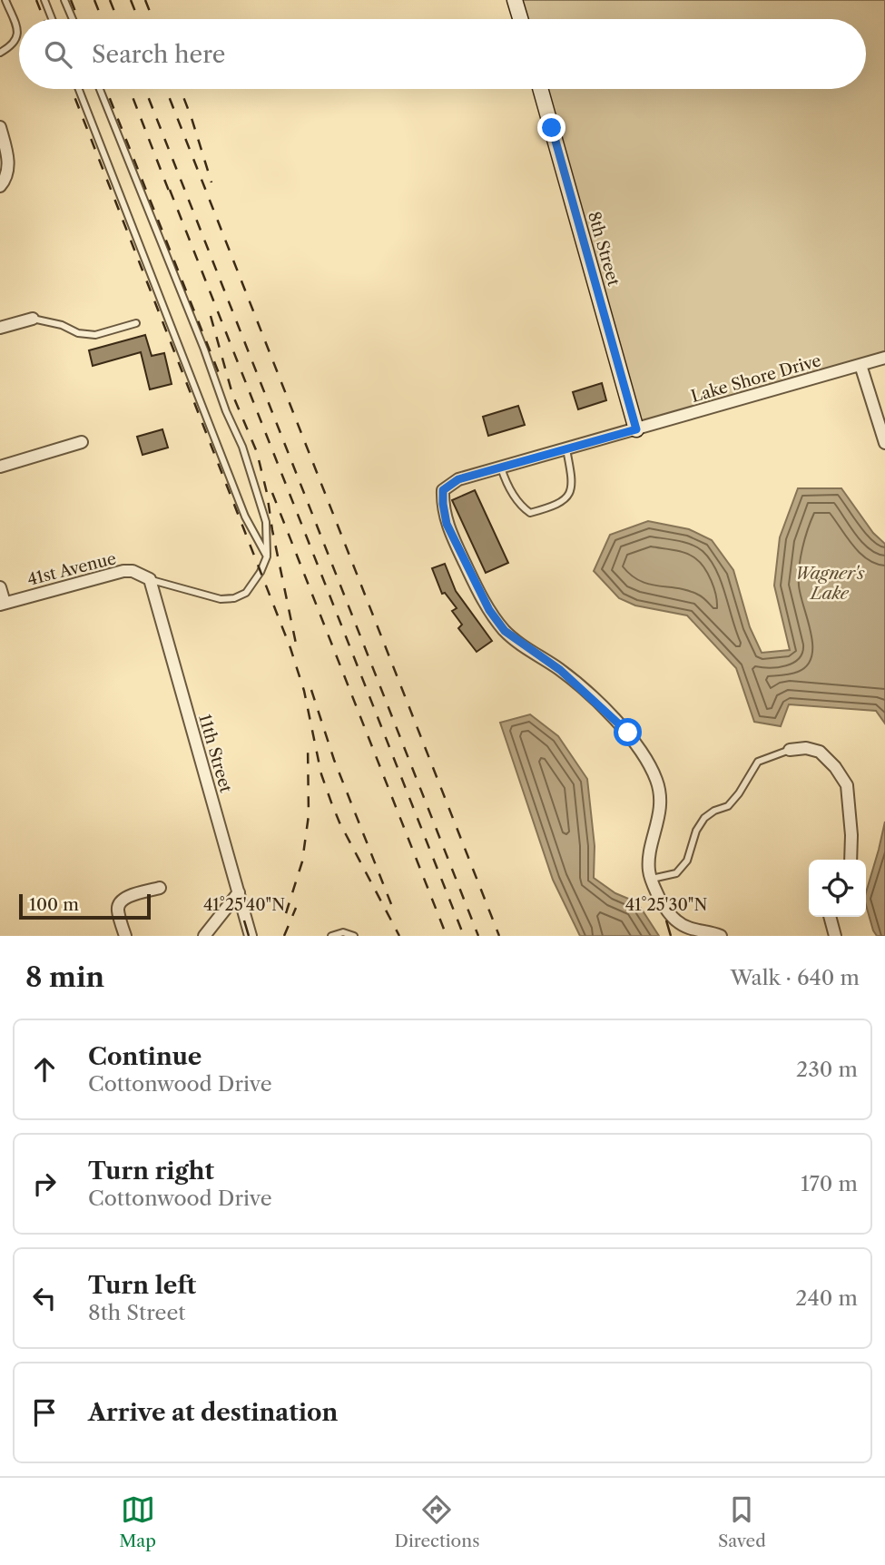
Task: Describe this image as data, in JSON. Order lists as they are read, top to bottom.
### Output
{
  "streets": {
    "street": [
      "8th Street",
      "Lake Shore Drive",
      "41st Avenue",
      "11th Street"
    ]
  },
  "crossings": [
    ["8th Street", "Lake Shore Drive"],
    ["41st Avenue", "11th Street"]
  ],
  "water": ["Wagner's Lake"],
  "scale_bar": "100 m",
  "page": {
    "search": "Search here",
    "scale": "100 m",
    "heading": ["8 min", "Walk · 640 m"],
    "list": [
      ["Continue", "Cottonwood Drive", "230 m"],
      ["Turn right", "Cottonwood Drive", "170 m"],
      ["Turn left", "8th Street", "240 m"],
      "Arrive at destination"
    ],
    "nav": ["Map", "Directions", "Saved"]
  },
  "coordinates": ["41°25'40\"N", "41°25'30\"N"]
}
